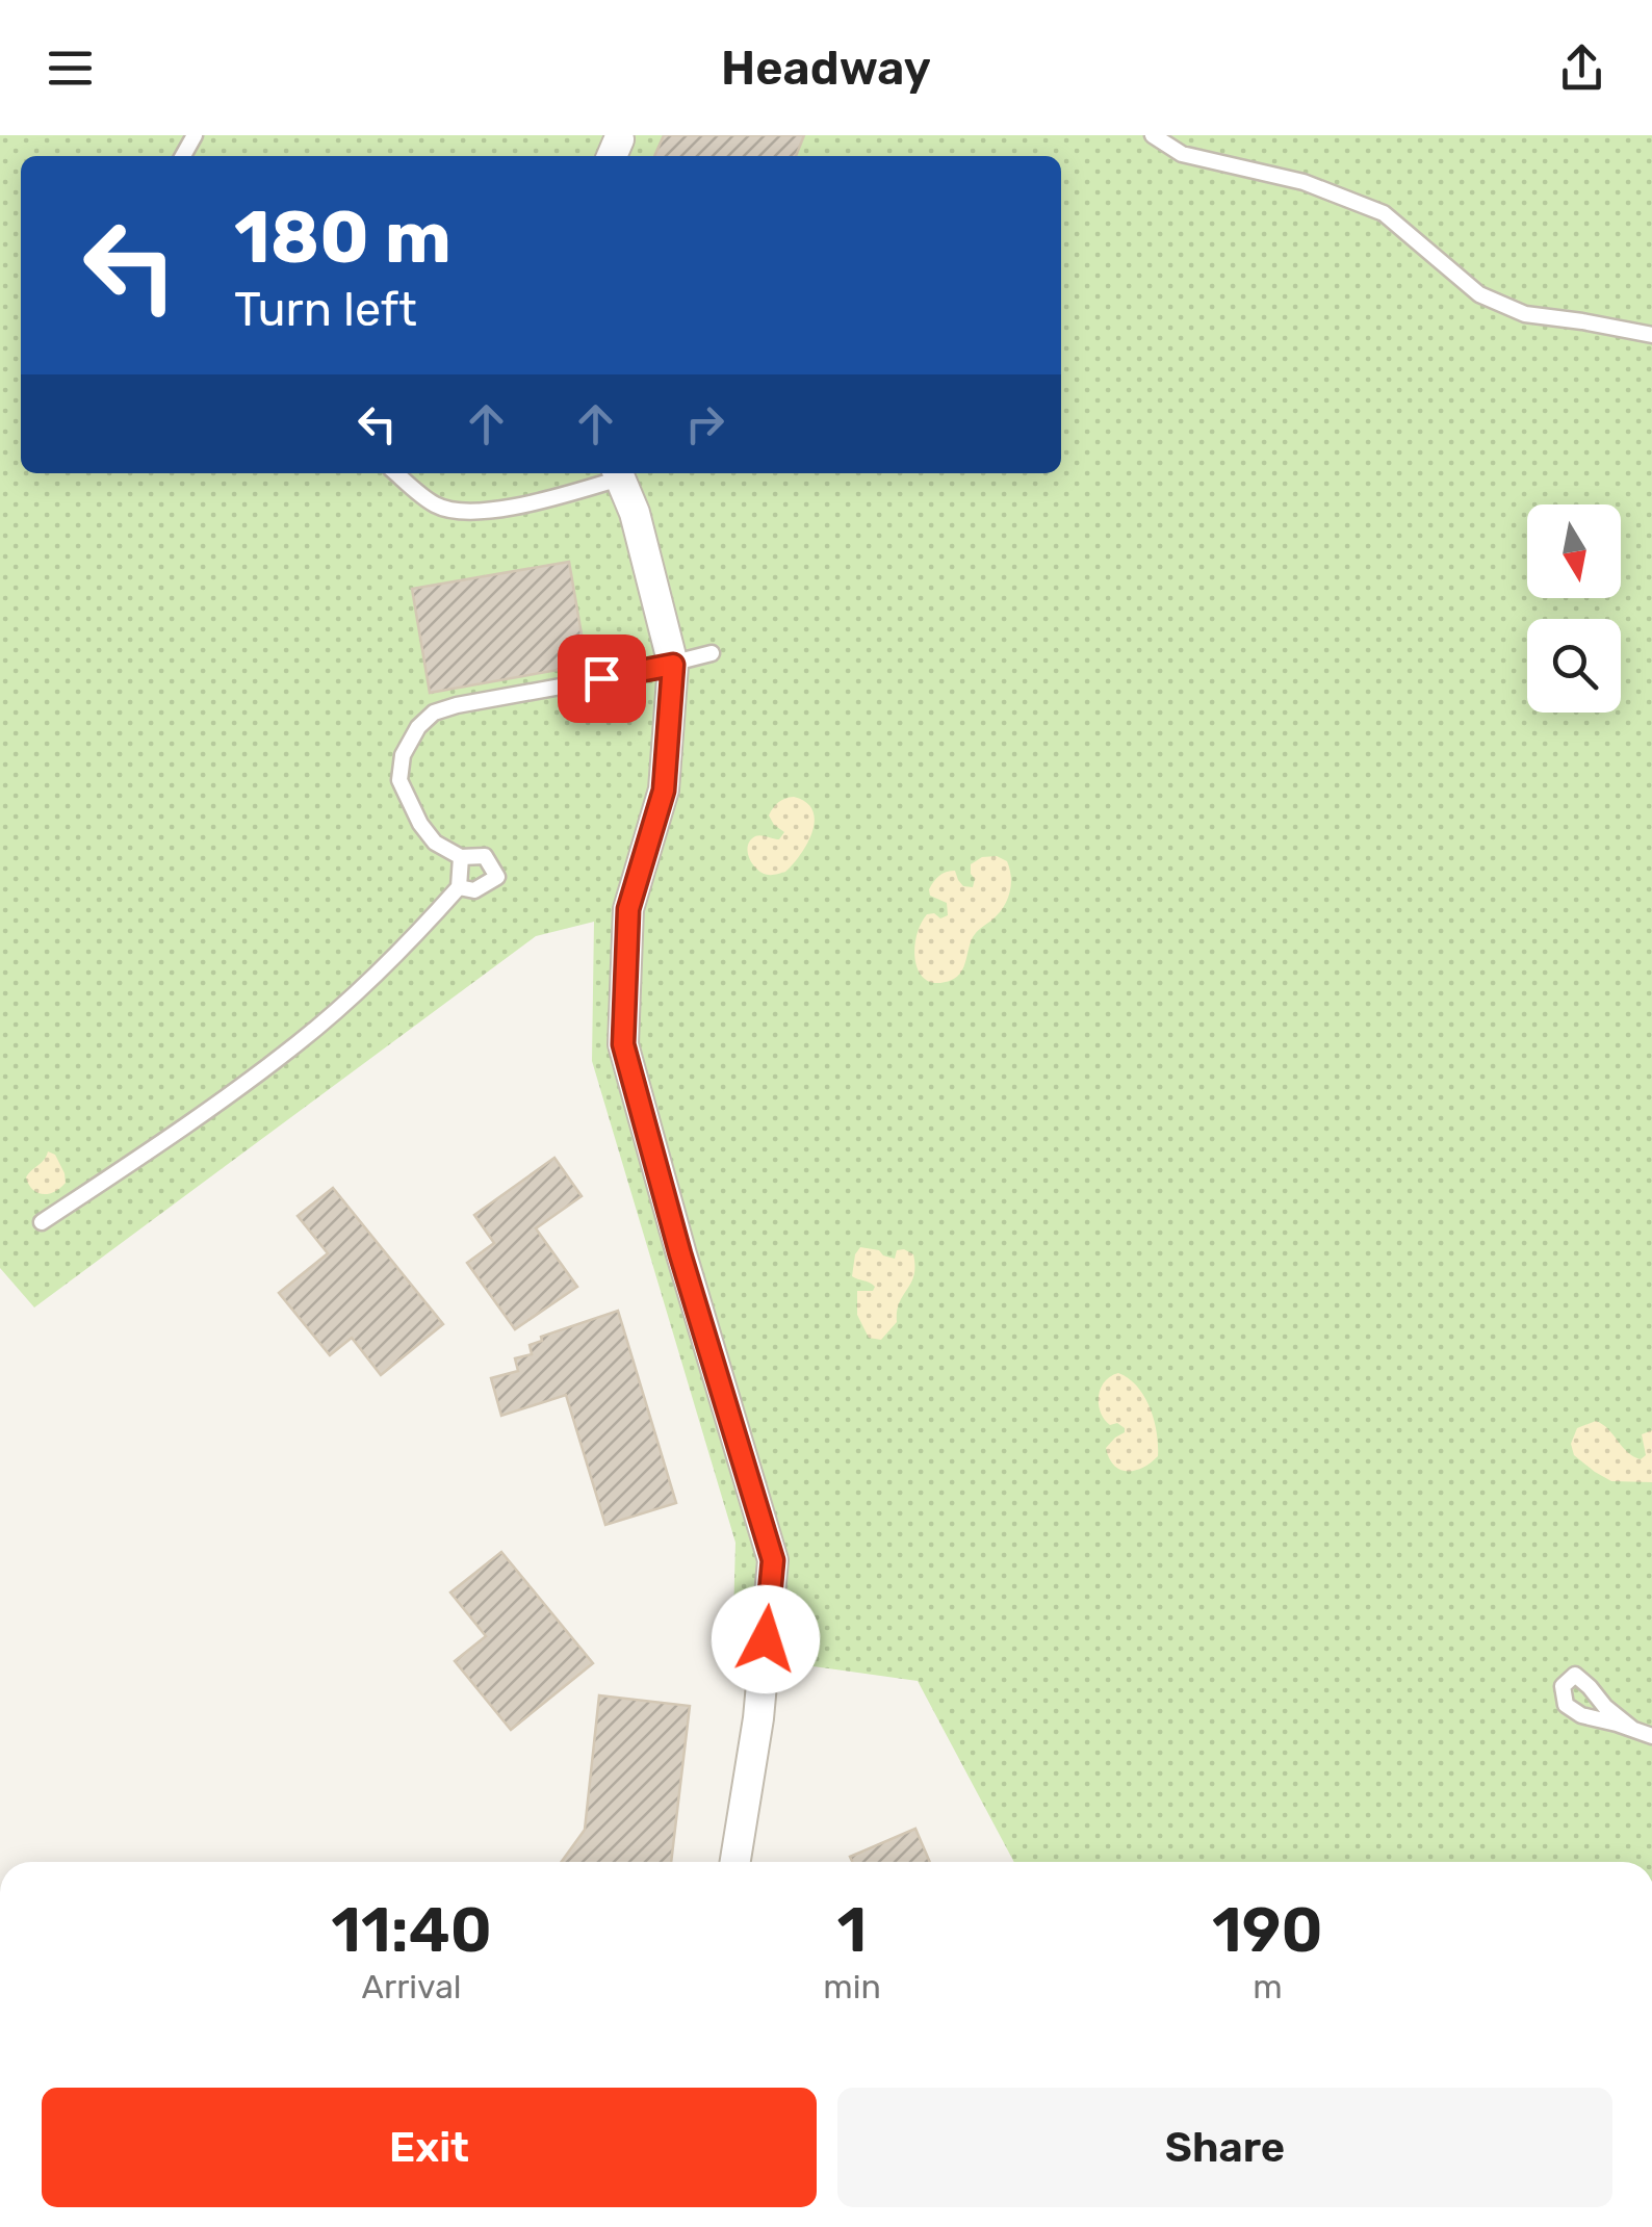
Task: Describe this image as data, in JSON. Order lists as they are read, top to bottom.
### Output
{
  "north": "bottom",
  "page": {
    "header": "Headway",
    "turn": ["180 m", "Turn left"],
    "eta": [
      "11:40",
      "Arrival",
      "1",
      "min",
      "190",
      "m"
    ],
    "buttons": ["Exit", "Share"]
  }
}
